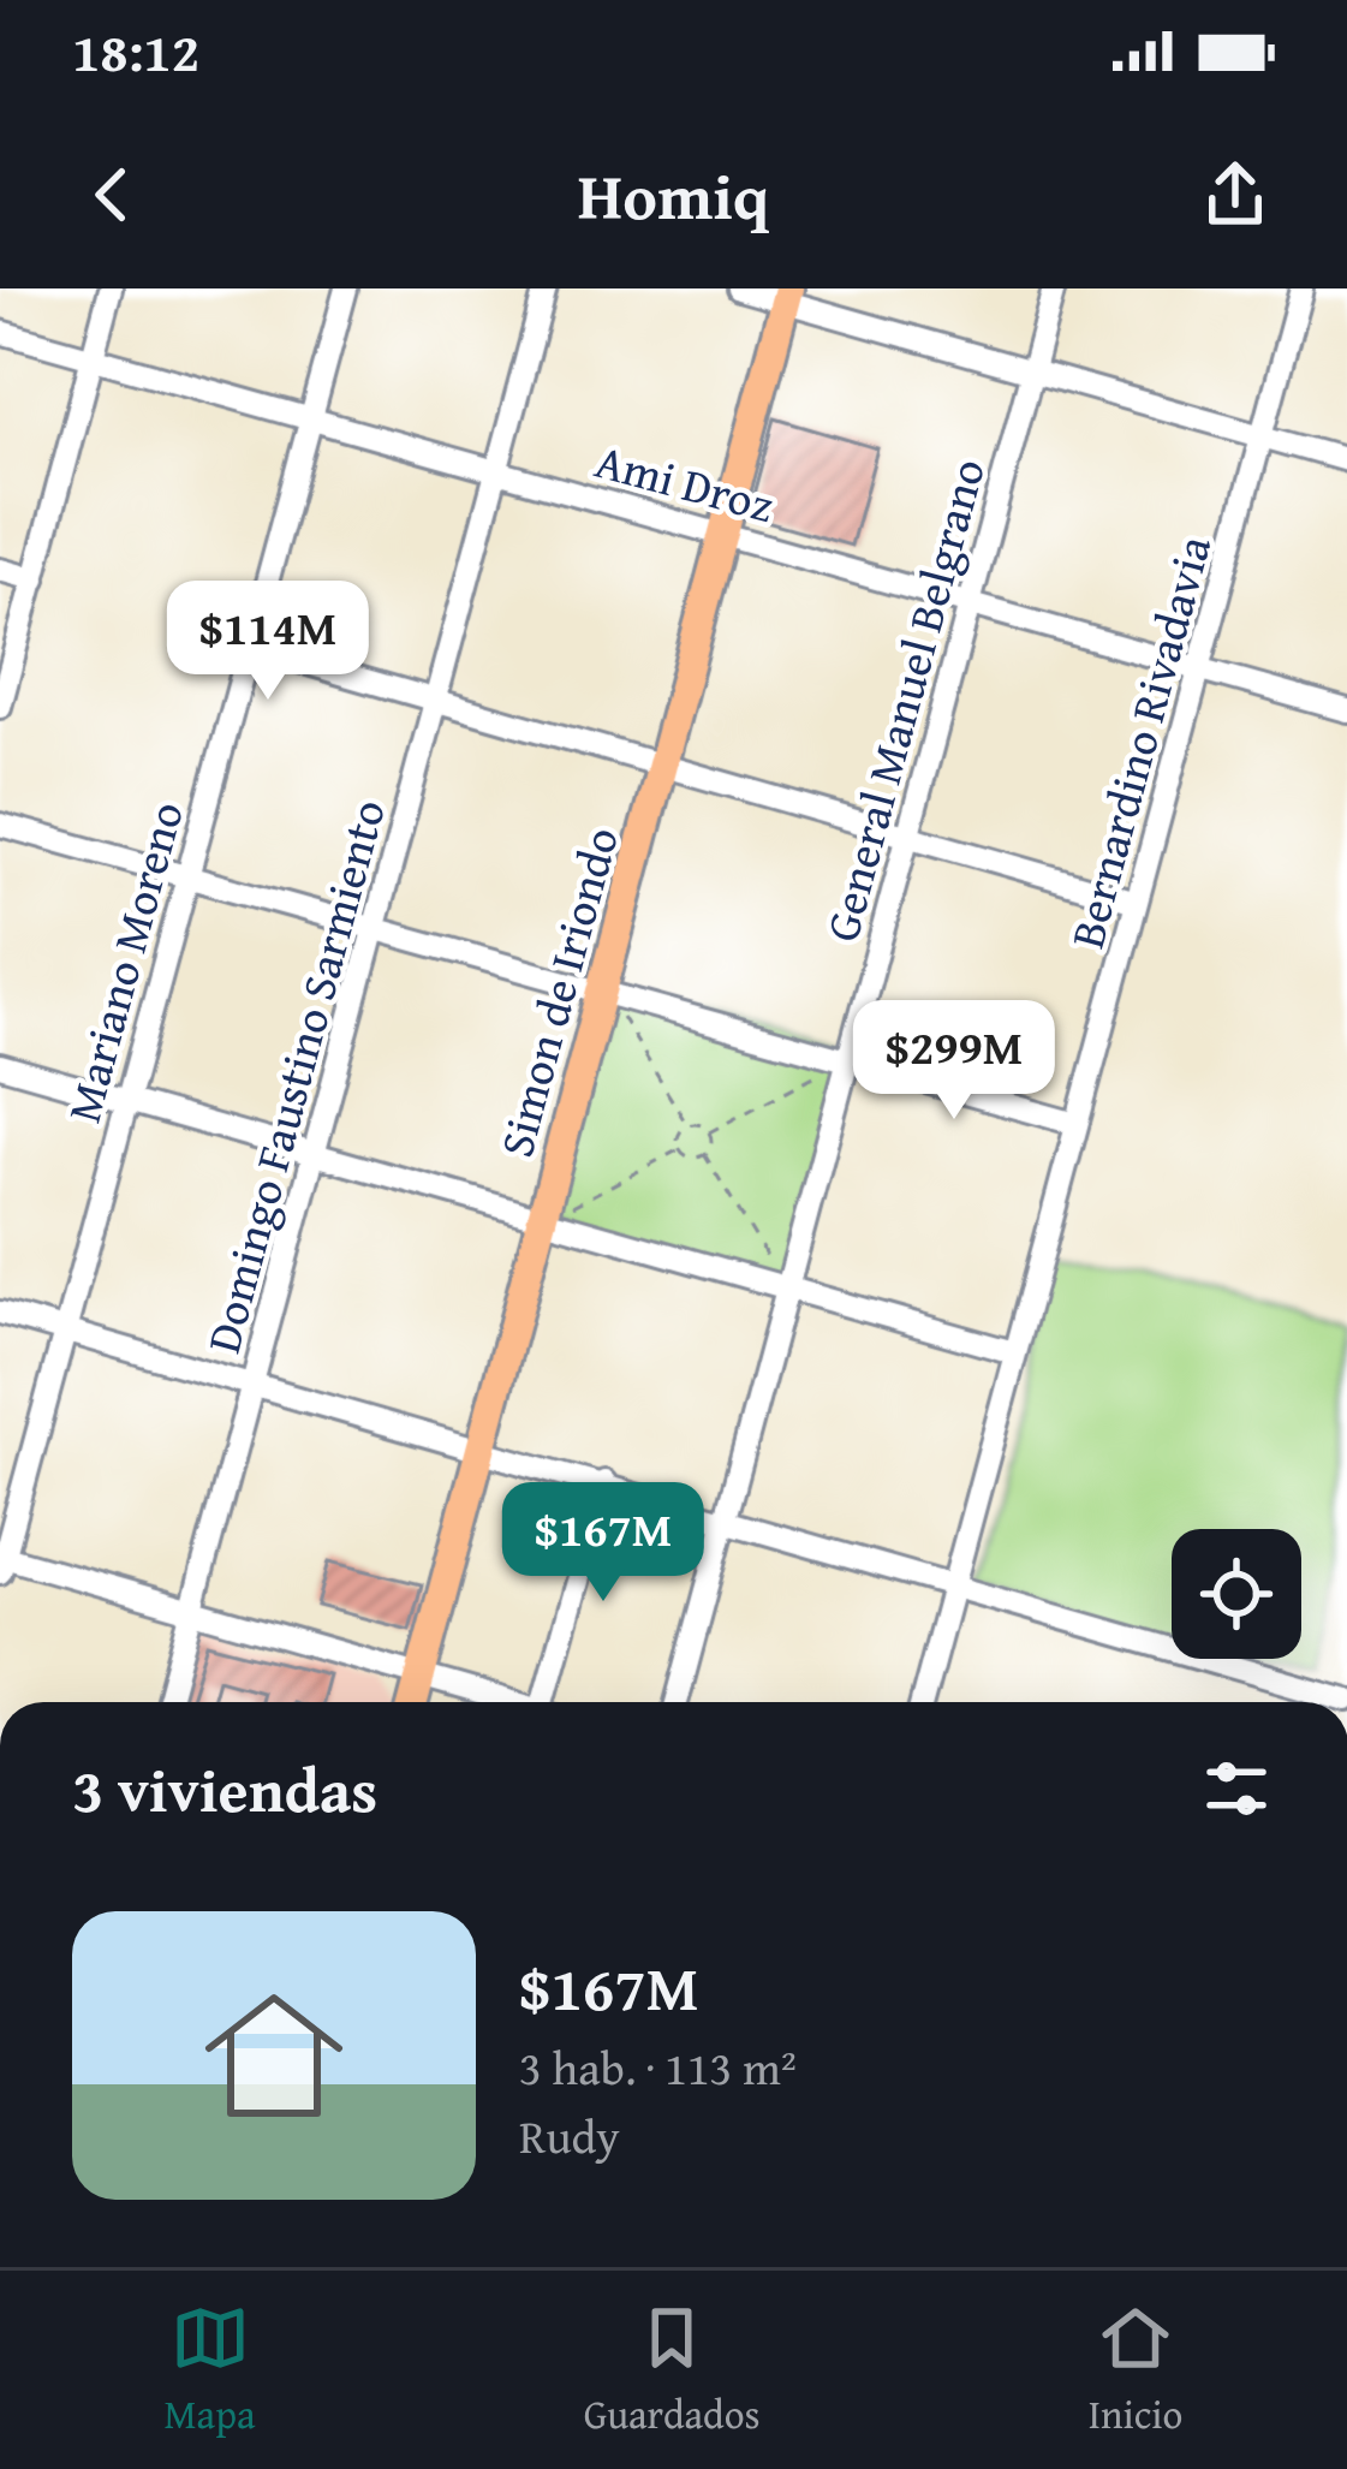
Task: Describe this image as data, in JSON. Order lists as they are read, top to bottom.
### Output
{
  "streets": {
    "main road": ["Simon de Iriondo"],
    "street": [
      "Ami Droz",
      "General Manuel Belgrano",
      "Bernardino Rivadavia",
      "Mariano Moreno",
      "Domingo Faustino Sarmiento"
    ]
  },
  "crossings": [
    ["Ami Droz", "General Manuel Belgrano"],
    ["Ami Droz", "Bernardino Rivadavia"],
    ["Ami Droz", "Mariano Moreno"],
    ["Ami Droz", "Simon de Iriondo"],
    ["Ami Droz", "Domingo Faustino Sarmiento"]
  ],
  "page": {
    "status": "18:12",
    "header": "Homiq",
    "price": ["$114M", "$299M", "$167M"],
    "heading": "3 viviendas",
    "list": [
      {
        "name": "$167M",
        "note": "3 hab. · 113 m² · Rudy"
      }
    ],
    "tabs": ["Mapa", "Guardados", "Inicio"]
  }
}
